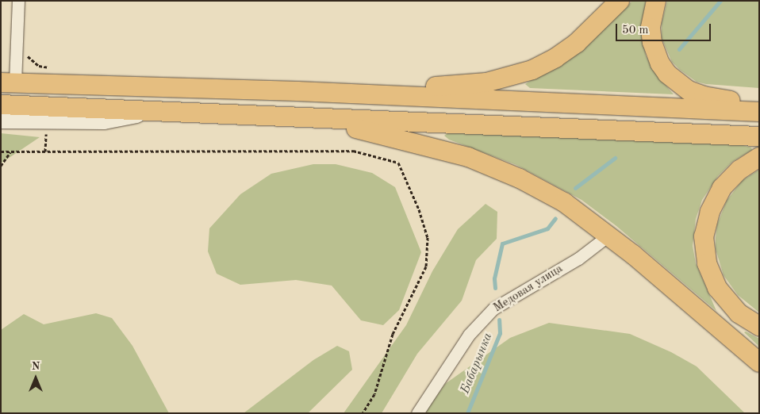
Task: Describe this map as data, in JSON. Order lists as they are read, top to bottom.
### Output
{
  "streets": {
    "street": ["Медовая улица"]
  },
  "water": ["Бабарынка"],
  "scale_bar": "50 m",
  "north": "top"
}
